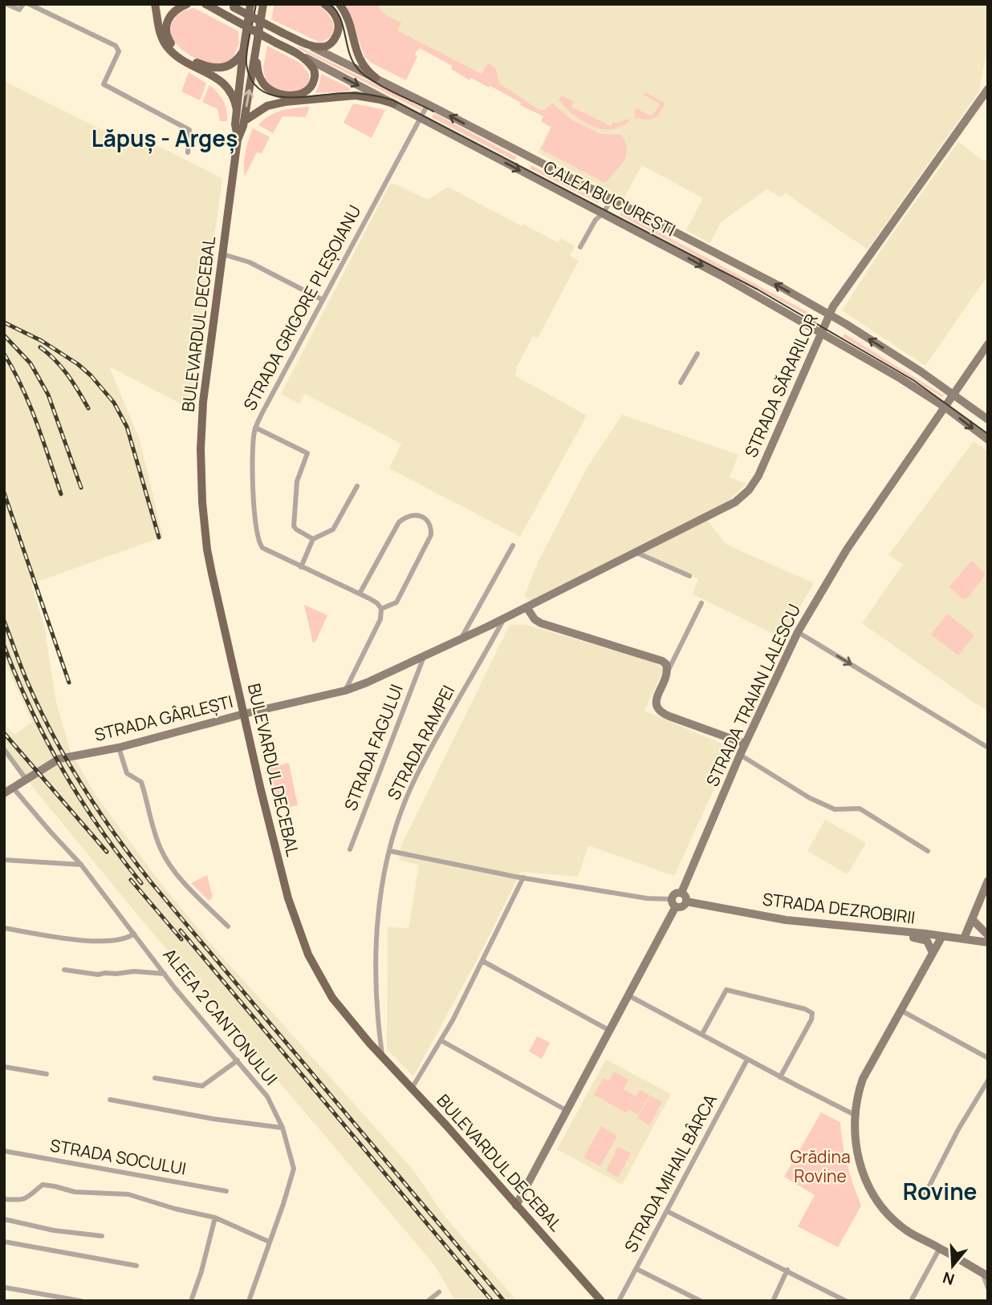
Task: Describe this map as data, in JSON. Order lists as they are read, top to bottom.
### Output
{
  "streets": {
    "main road": ["CALEA BUCUREȘTI", "BULEVARDUL DECEBAL"],
    "street": [
      "STRADA GRIGORE PLEȘOIANU",
      "STRADA SĂRARILOR",
      "STRADA TRAIAN LALESCU",
      "STRADA GÂRLEȘTI",
      "STRADA RAMPEI",
      "STRADA FAGULUI",
      "STRADA DEZROBIRII",
      "ALEEA 2 CANTONULUI",
      "STRADA SOCULUI",
      "STRADA MIHAIL BÂRCA"
    ]
  },
  "crossings": [
    ["CALEA BUCUREȘTI", "STRADA GRIGORE PLEȘOIANU"],
    ["CALEA BUCUREȘTI", "STRADA SĂRARILOR"],
    ["CALEA BUCUREȘTI", "STRADA TRAIAN LALESCU"],
    ["BULEVARDUL DECEBAL", "STRADA GÂRLEȘTI"],
    ["BULEVARDUL DECEBAL", "STRADA RAMPEI"],
    ["STRADA SĂRARILOR", "STRADA GÂRLEȘTI"],
    ["STRADA TRAIAN LALESCU", "STRADA DEZROBIRII"],
    ["STRADA GÂRLEȘTI", "STRADA RAMPEI"],
    ["STRADA GÂRLEȘTI", "STRADA FAGULUI"],
    ["STRADA GÂRLEȘTI", "ALEEA 2 CANTONULUI"]
  ],
  "districts": ["Lăpuș - Argeș", "Rovine"],
  "parks": ["Grădina Rovine"],
  "north": "bottom"
}
